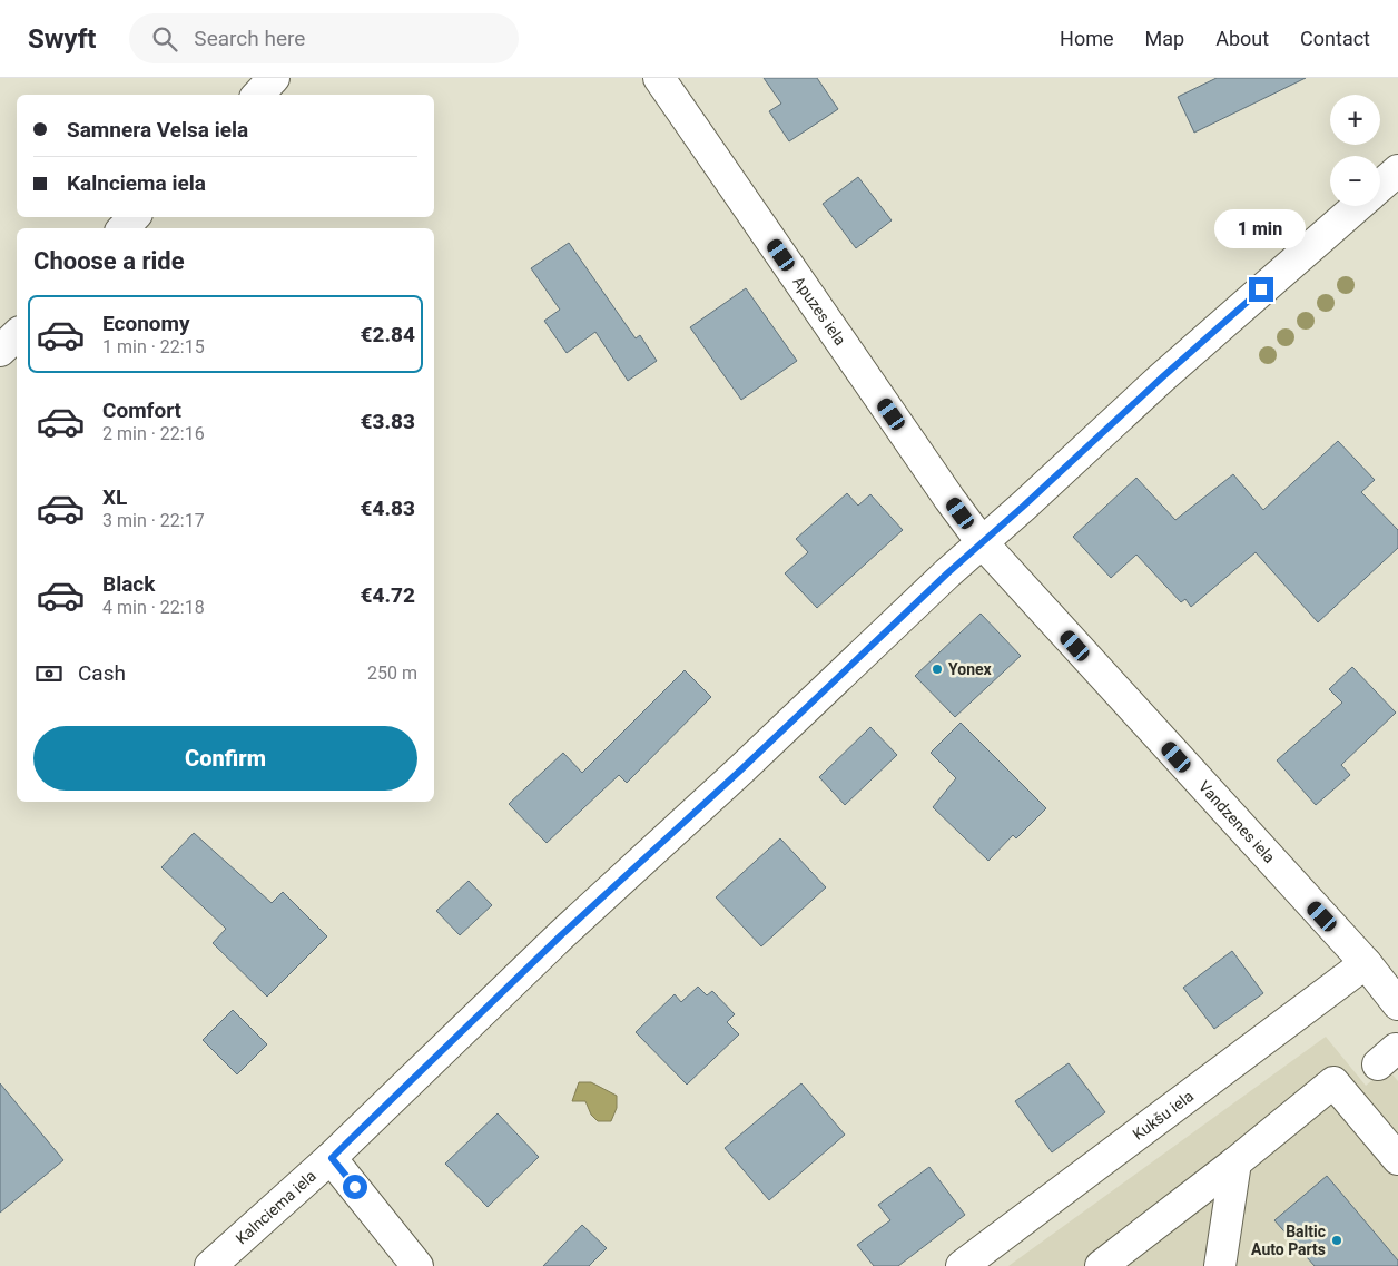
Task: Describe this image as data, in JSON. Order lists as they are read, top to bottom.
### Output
{
  "streets": {
    "street": [
      "Apuzes iela",
      "Vandzenes iela",
      "Kukšu iela",
      "Kalnciema iela"
    ]
  },
  "crossings": [
    ["Apuzes iela", "Vandzenes iela"],
    ["Apuzes iela", "Kalnciema iela"],
    ["Vandzenes iela", "Kukšu iela"],
    ["Vandzenes iela", "Kalnciema iela"]
  ],
  "places": ["Yonex", "Baltic Auto Parts"],
  "page": {
    "header": "Swyft",
    "search": "Search here",
    "nav": [
      "Home",
      "Map",
      "About",
      "Contact"
    ],
    "map_buttons": ["+", "−"],
    "banner": ["Samnera Velsa iela", "Kalnciema iela"],
    "bubble": "1 min",
    "heading": "Choose a ride",
    "list": [
      {
        "name": "Economy",
        "note": "1 min · 22:15",
        "value": "€2.84"
      },
      {
        "name": "Comfort",
        "note": "2 min · 22:16",
        "value": "€3.83"
      },
      {
        "name": "XL",
        "note": "3 min · 22:17",
        "value": "€4.83"
      },
      {
        "name": "Black",
        "note": "4 min · 22:18",
        "value": "€4.72"
      }
    ],
    "pay": ["Cash", "250 m"],
    "buttons": "Confirm"
  }
}
